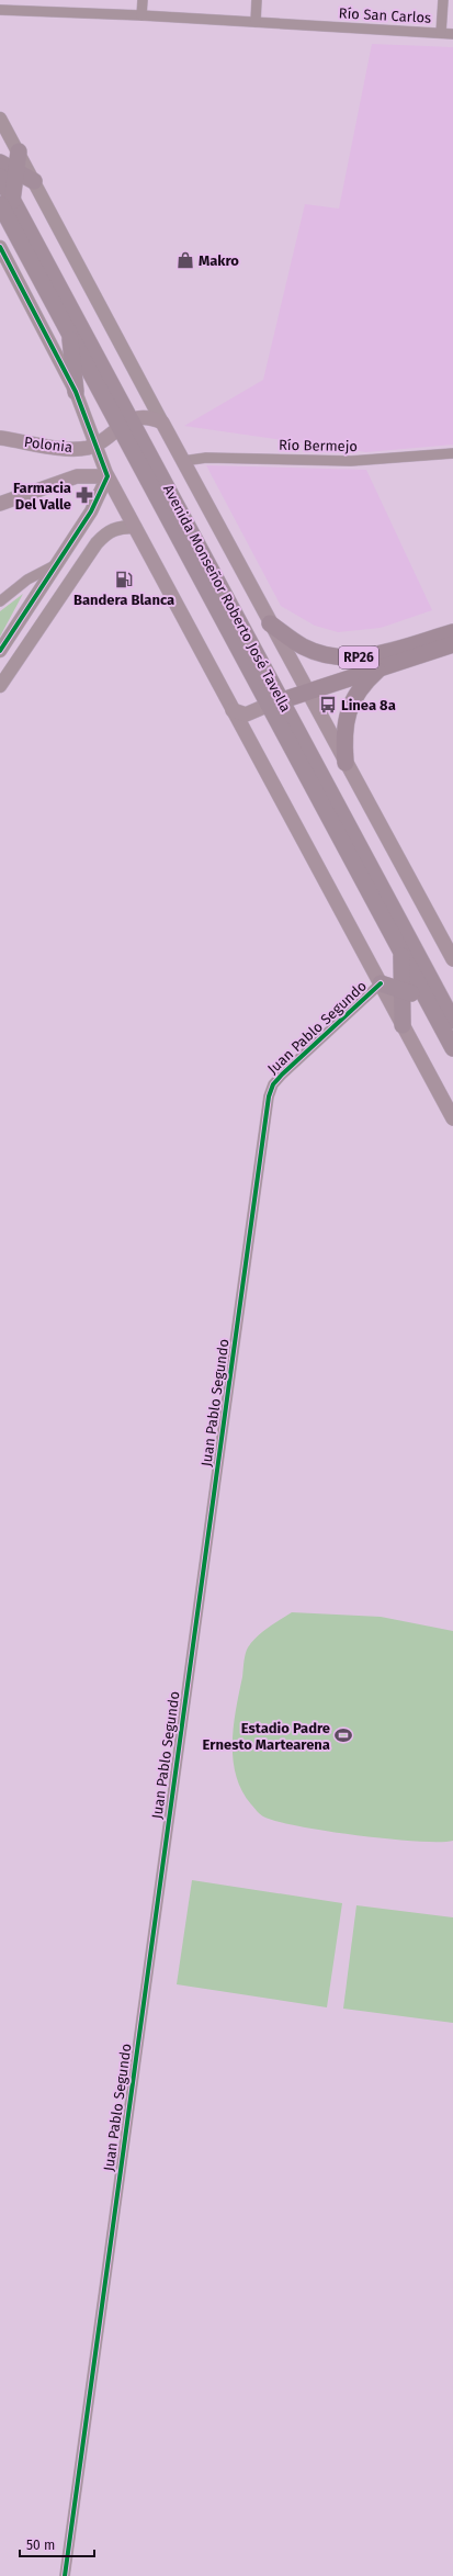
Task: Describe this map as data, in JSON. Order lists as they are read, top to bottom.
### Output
{
  "streets": {
    "highway": ["Avenida Monseñor Roberto José Tavella"],
    "main road": ["Polonia", "RP26"],
    "street": ["Río San Carlos", "Río Bermejo", "Juan Pablo Segundo"]
  },
  "crossings": [
    ["Avenida Monseñor Roberto José Tavella", "RP26"]
  ],
  "places": {
    "shop": ["Makro"],
    "pharmacy": ["Farmacia Del Valle"],
    "fuel station": ["Bandera Blanca"],
    "bus stop": ["Linea 8a"],
    "sports": ["Estadio Padre Ernesto Martearena"]
  },
  "scale_bar": "50 m"
}
